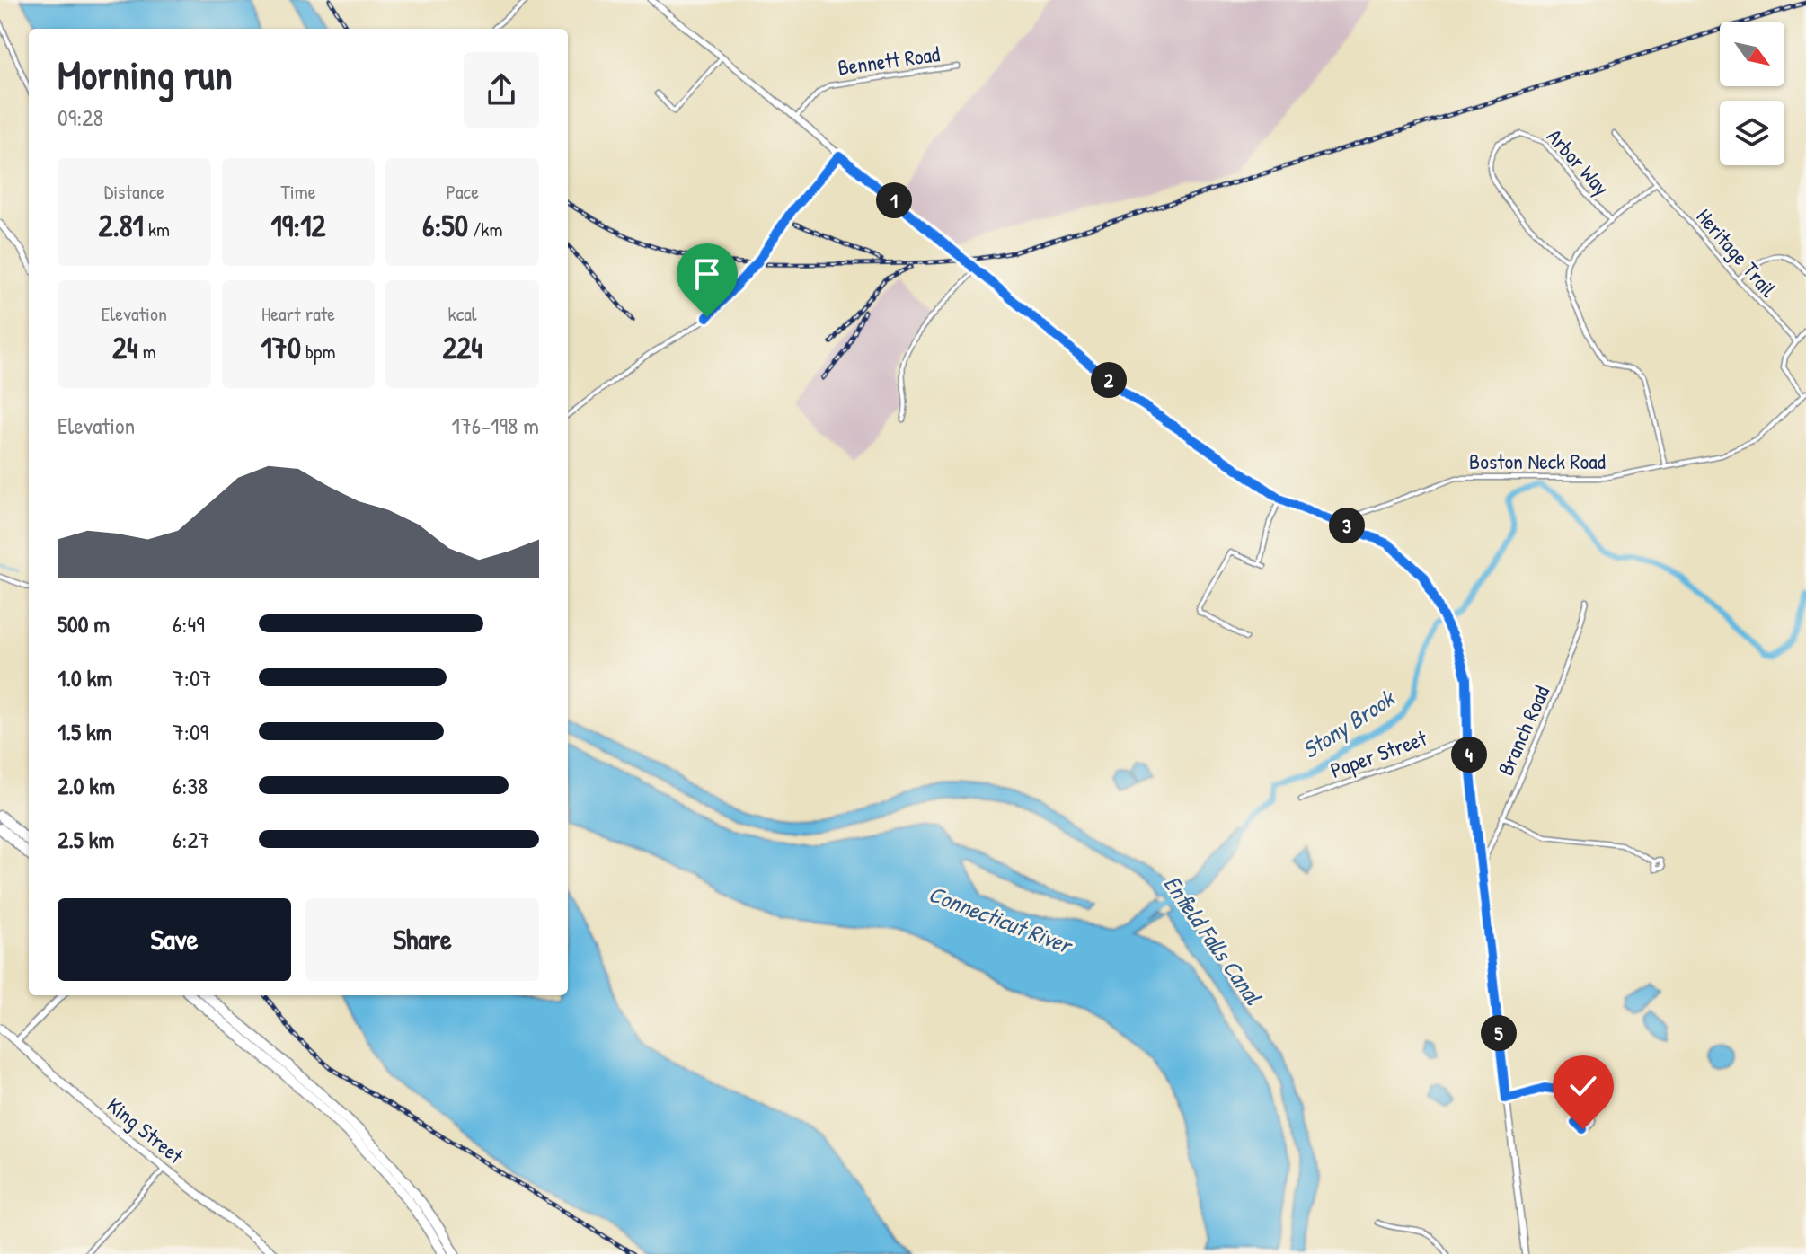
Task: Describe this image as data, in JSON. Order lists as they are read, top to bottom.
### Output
{
  "streets": {
    "main road": ["King Street"],
    "street": [
      "Bennett Road",
      "Arbor Way",
      "Heritage Trail",
      "Boston Neck Road",
      "Branch Road",
      "Paper Street"
    ]
  },
  "water": ["Stony Brook", "Connecticut River", "Enfield Falls Canal"],
  "north": "bottom right",
  "page": {
    "heading": ["Morning run", "09:28"],
    "stats": [
      ["Distance", "2.81 km"],
      ["Time", "19:12"],
      ["Pace", "6:50 /km"],
      ["Elevation", "24 m"],
      ["Heart rate", "170 bpm"],
      ["kcal", "224"]
    ],
    "pins": [
      "1",
      "2",
      "3",
      "4",
      "5"
    ],
    "chart": ["Elevation", "176–198 m"],
    "list": [
      {
        "name": "500 m",
        "note": "6:49"
      },
      {
        "name": "1.0 km",
        "note": "7:07"
      },
      {
        "name": "1.5 km",
        "note": "7:09"
      },
      {
        "name": "2.0 km",
        "note": "6:38"
      },
      {
        "name": "2.5 km",
        "note": "6:27"
      }
    ],
    "buttons": ["Save", "Share"]
  }
}
